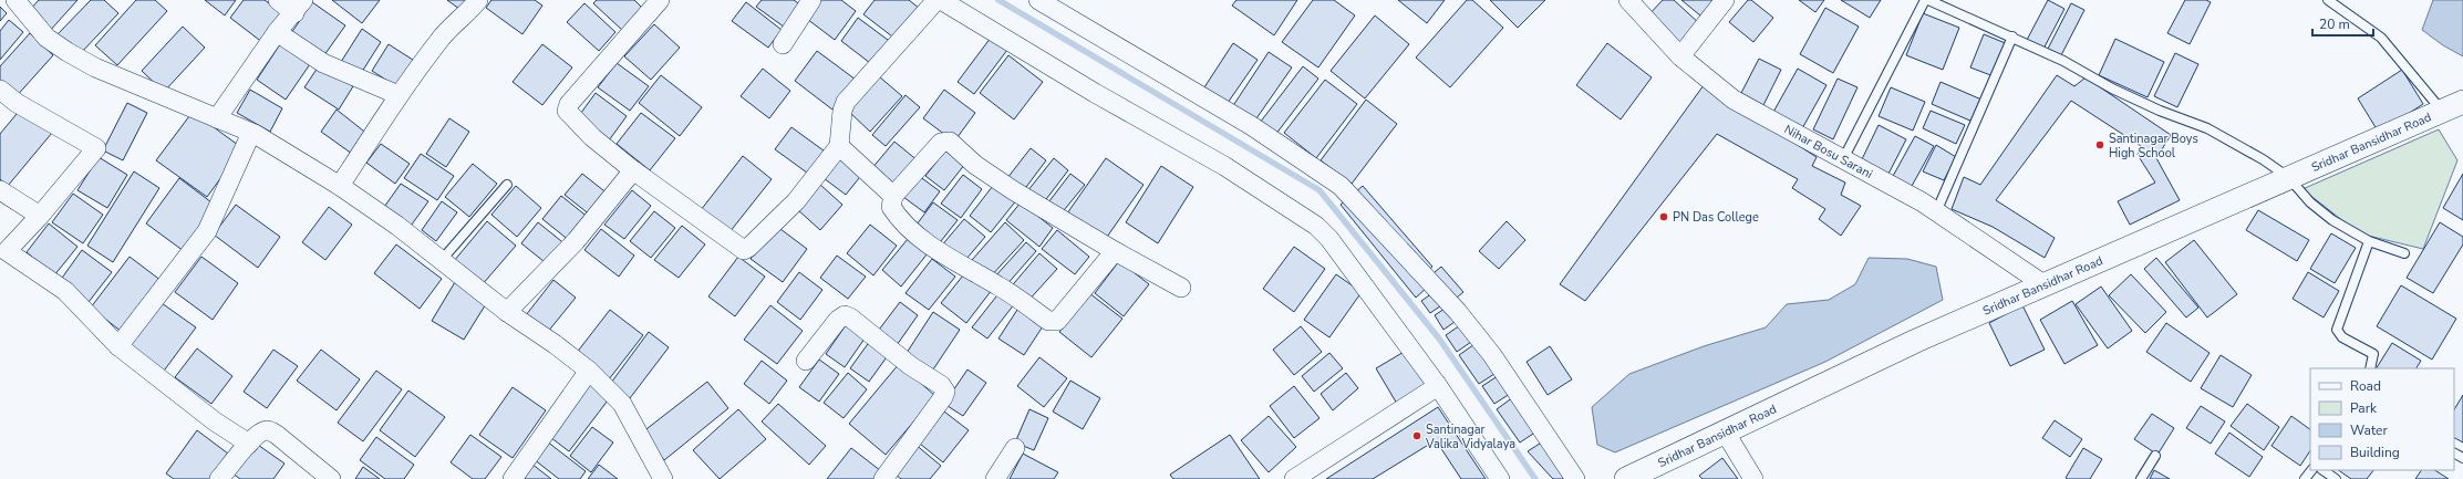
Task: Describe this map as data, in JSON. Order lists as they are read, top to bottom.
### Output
{
  "streets": {
    "street": ["Sridhar Bansidhar Road", "Nihar Bosu Sarani"]
  },
  "crossings": [
    ["Sridhar Bansidhar Road", "Nihar Bosu Sarani"]
  ],
  "places": ["Santinagar Boys High School", "PN Das College", "Santinagar Valika Vidyalaya"],
  "legend": [
    "Road",
    "Park",
    "Water",
    "Building"
  ],
  "scale_bar": "20 m"
}
